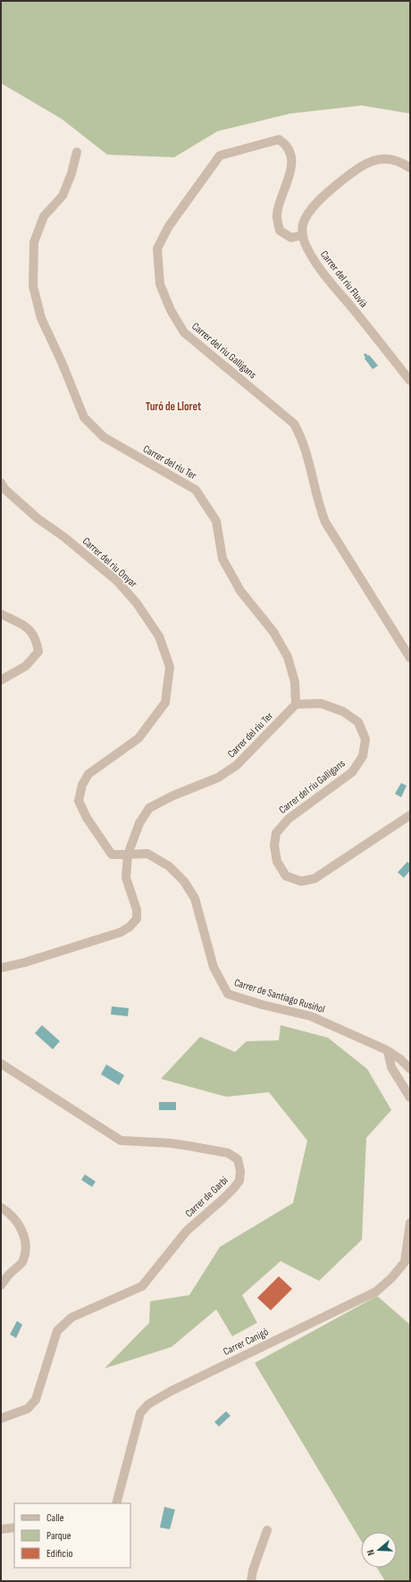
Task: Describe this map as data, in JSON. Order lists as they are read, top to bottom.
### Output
{
  "streets": {
    "street": [
      "Carrer del riu Fluvià",
      "Carrer del riu Galligans",
      "Carrer del riu Ter",
      "Carrer del riu Onyar",
      "Carrer de Santiago Rusiñol",
      "Carrer de Garbí",
      "Carrer Canigó"
    ]
  },
  "crossings": [
    ["Carrer del riu Fluvià", "Carrer del riu Galligans"],
    ["Carrer del riu Galligans", "Carrer del riu Ter"],
    ["Carrer del riu Ter", "Carrer del riu Onyar"],
    ["Carrer del riu Ter", "Carrer de Santiago Rusiñol"],
    ["Carrer del riu Onyar", "Carrer de Santiago Rusiñol"]
  ],
  "districts": ["Turó de Lloret"],
  "legend": ["Calle", "Parque", "Edificio"],
  "north": "left"
}
